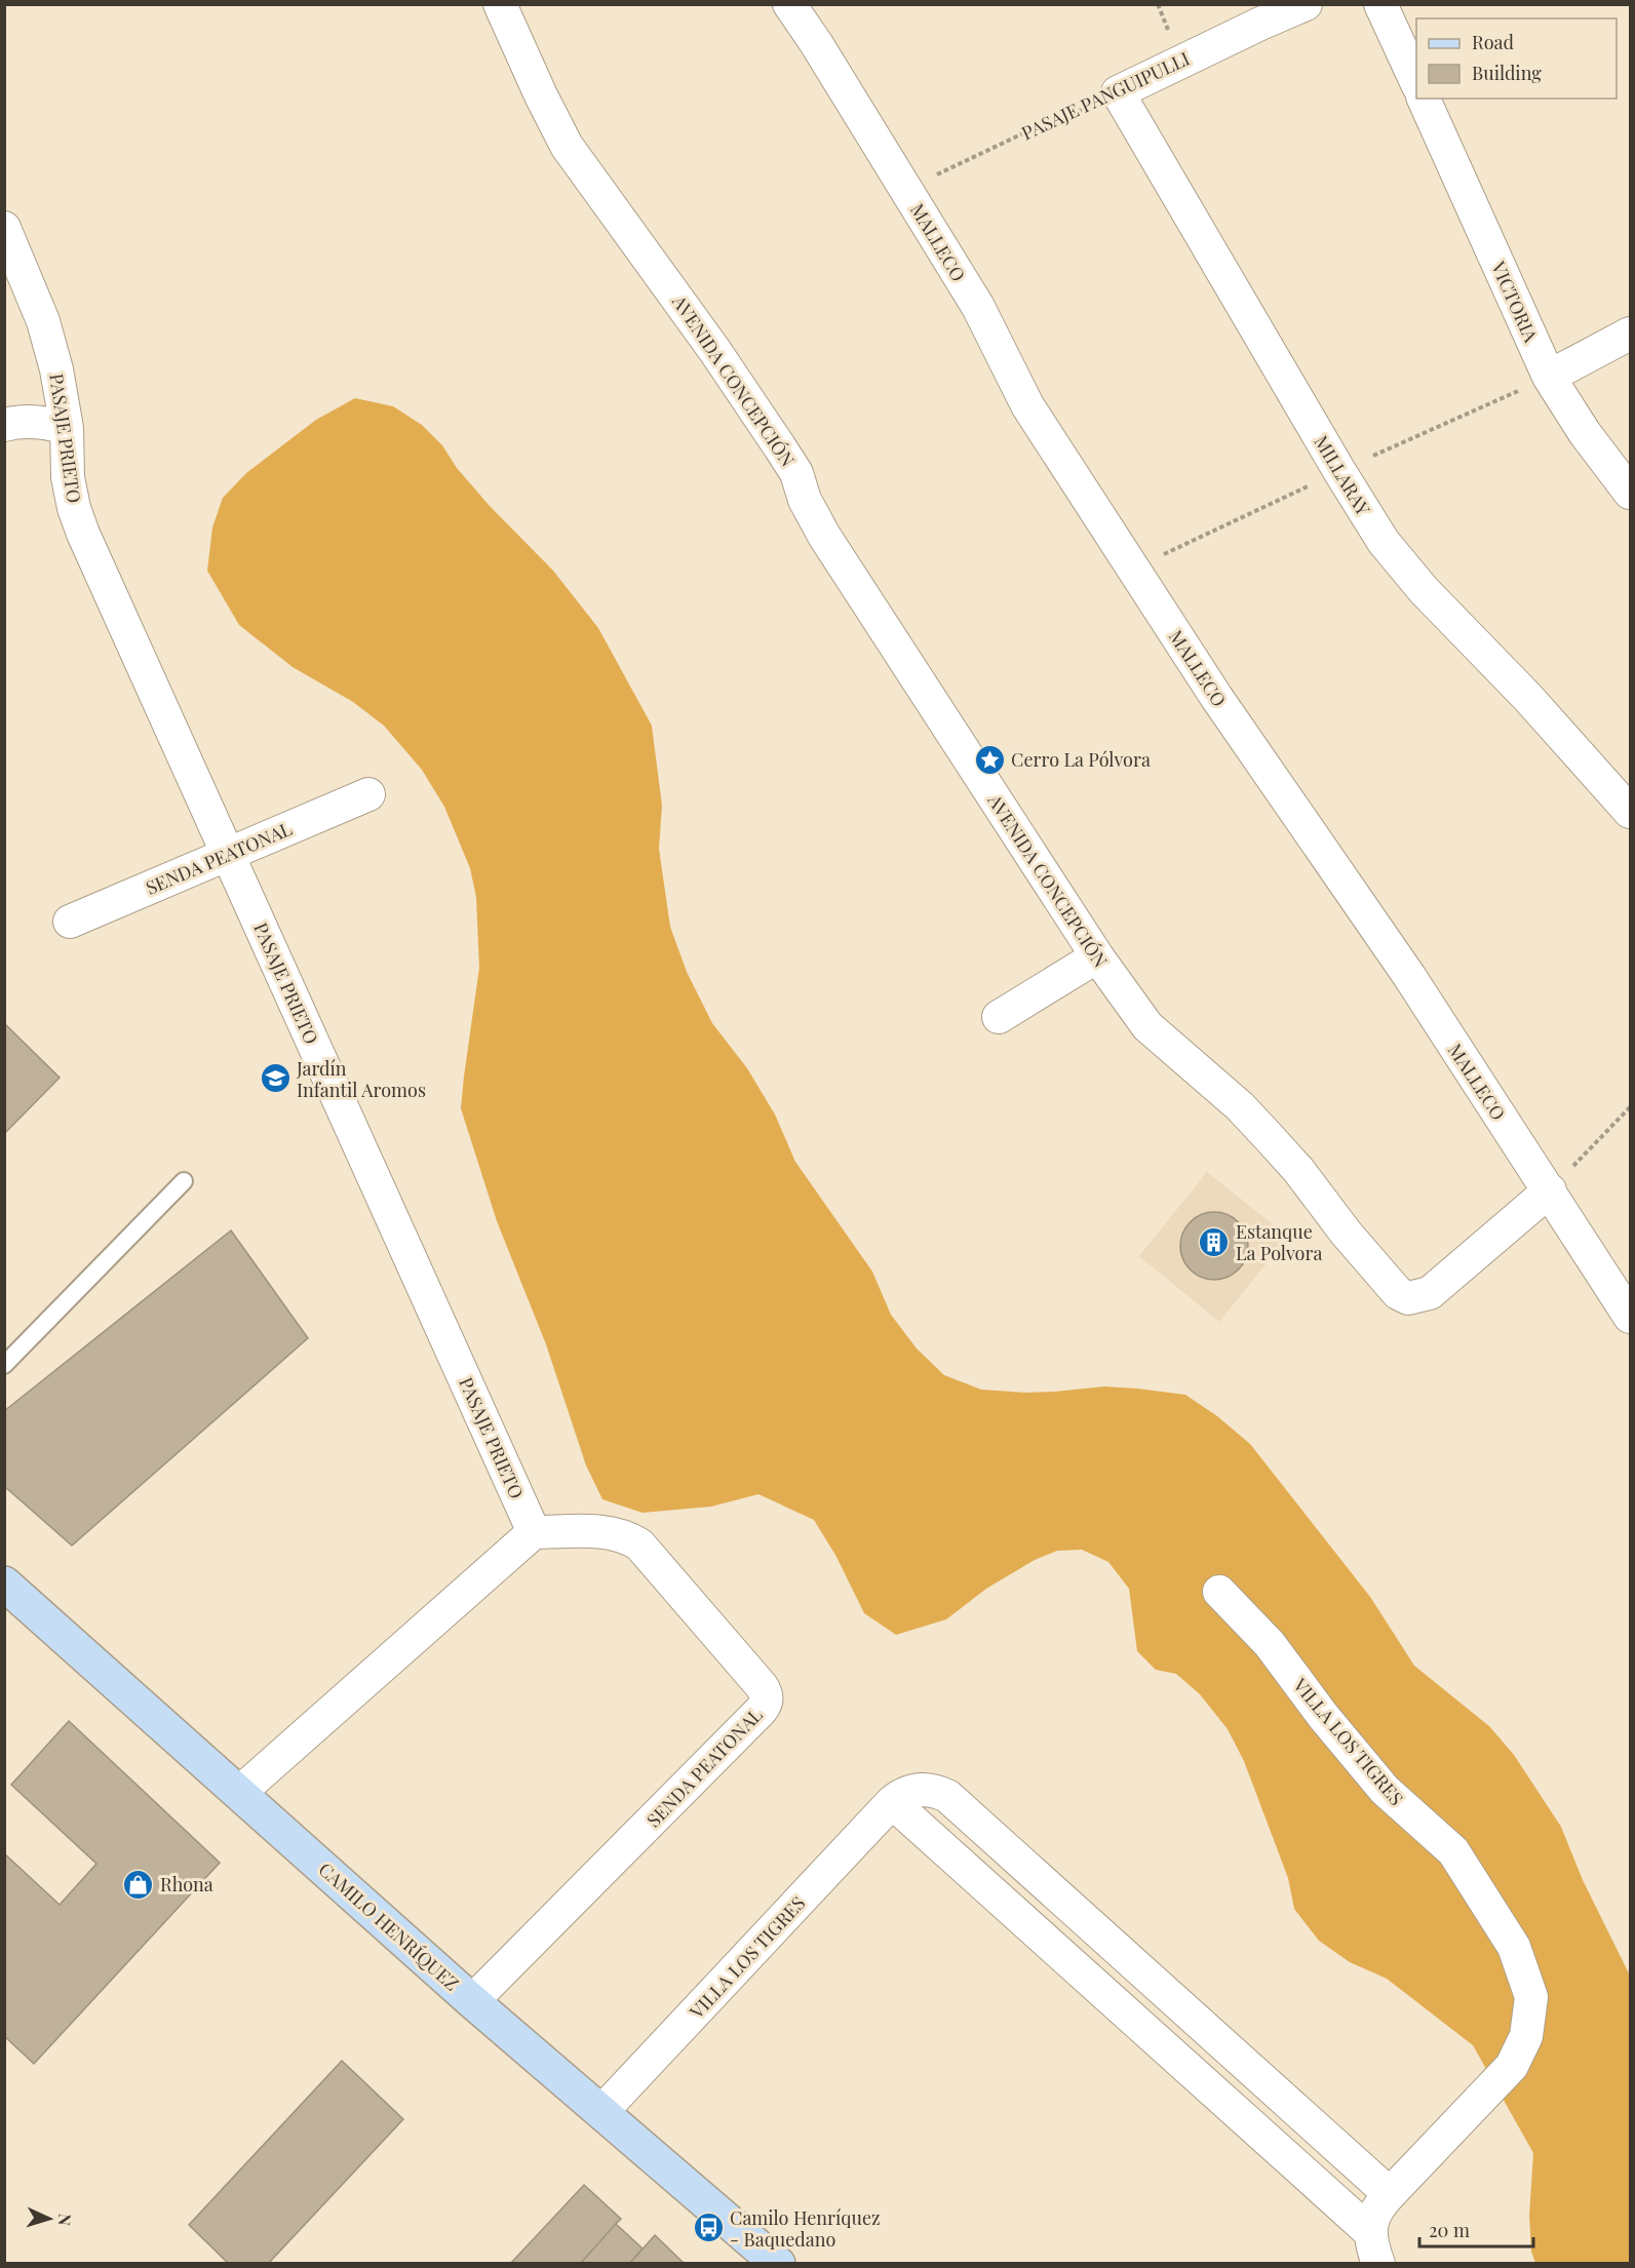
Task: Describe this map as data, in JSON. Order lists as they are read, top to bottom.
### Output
{
  "streets": {
    "main road": ["CAMILO HENRÍQUEZ"],
    "street": [
      "PASAJE PANGUIPULLI",
      "MALLECO",
      "VICTORIA",
      "AVENIDA CONCEPCIÓN",
      "PASAJE PRIETO",
      "MILLARAY",
      "SENDA PEATONAL",
      "VILLA LOS TIGRES"
    ]
  },
  "crossings": [
    ["PASAJE PANGUIPULLI", "MALLECO"],
    ["PASAJE PANGUIPULLI", "MILLARAY"],
    ["MALLECO", "AVENIDA CONCEPCIÓN"],
    ["PASAJE PRIETO", "SENDA PEATONAL"],
    ["SENDA PEATONAL", "CAMILO HENRÍQUEZ"],
    ["VILLA LOS TIGRES", "CAMILO HENRÍQUEZ"]
  ],
  "places": {
    "place": ["Cerro La Pólvora"],
    "school or university": ["Jardín Infantil Aromos"],
    "building": ["Estanque La Polvora"],
    "shop": ["Rhona"],
    "bus stop": ["Camilo Henríquez - Baquedano"]
  },
  "legend": ["Road", "Building"],
  "scale_bar": "20 m",
  "north": "right"
}
